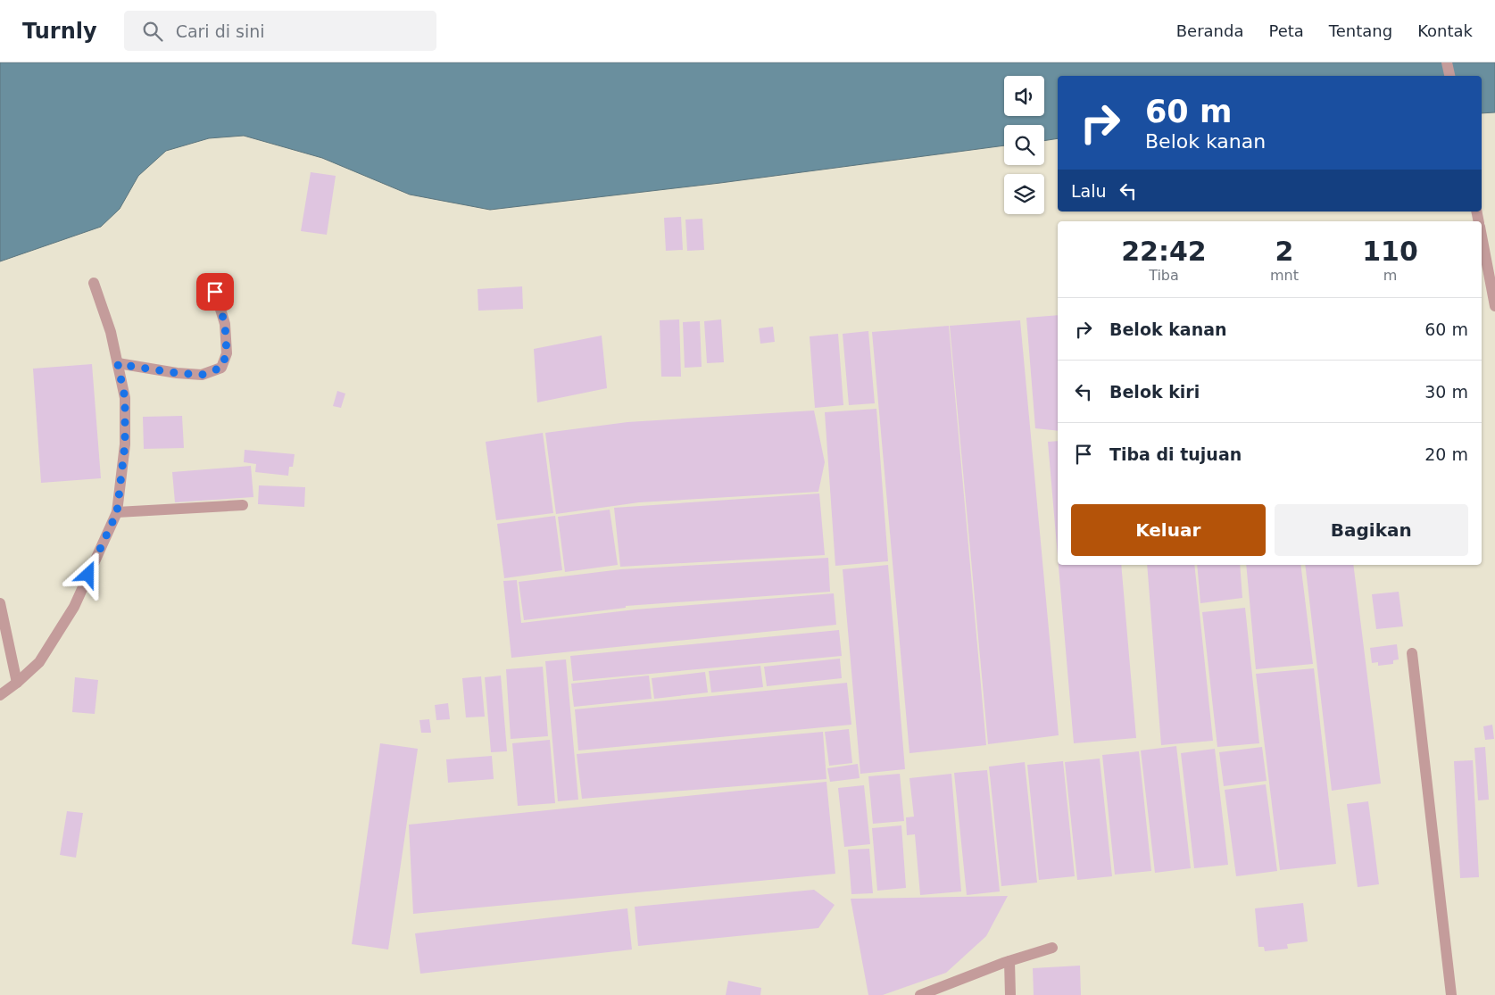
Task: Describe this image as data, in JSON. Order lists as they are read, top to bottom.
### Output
{
  "page": {
    "header": "Turnly",
    "search": "Cari di sini",
    "nav": [
      "Beranda",
      "Peta",
      "Tentang",
      "Kontak"
    ],
    "turn": ["60 m", "Belok kanan"],
    "then": "Lalu",
    "eta": [
      "22:42",
      "Tiba",
      "2",
      "mnt",
      "110",
      "m"
    ],
    "list": [
      {
        "name": "Belok kanan",
        "value": "60 m"
      },
      {
        "name": "Belok kiri",
        "value": "30 m"
      },
      {
        "name": "Tiba di tujuan",
        "value": "20 m"
      }
    ],
    "buttons": ["Keluar", "Bagikan"]
  }
}
